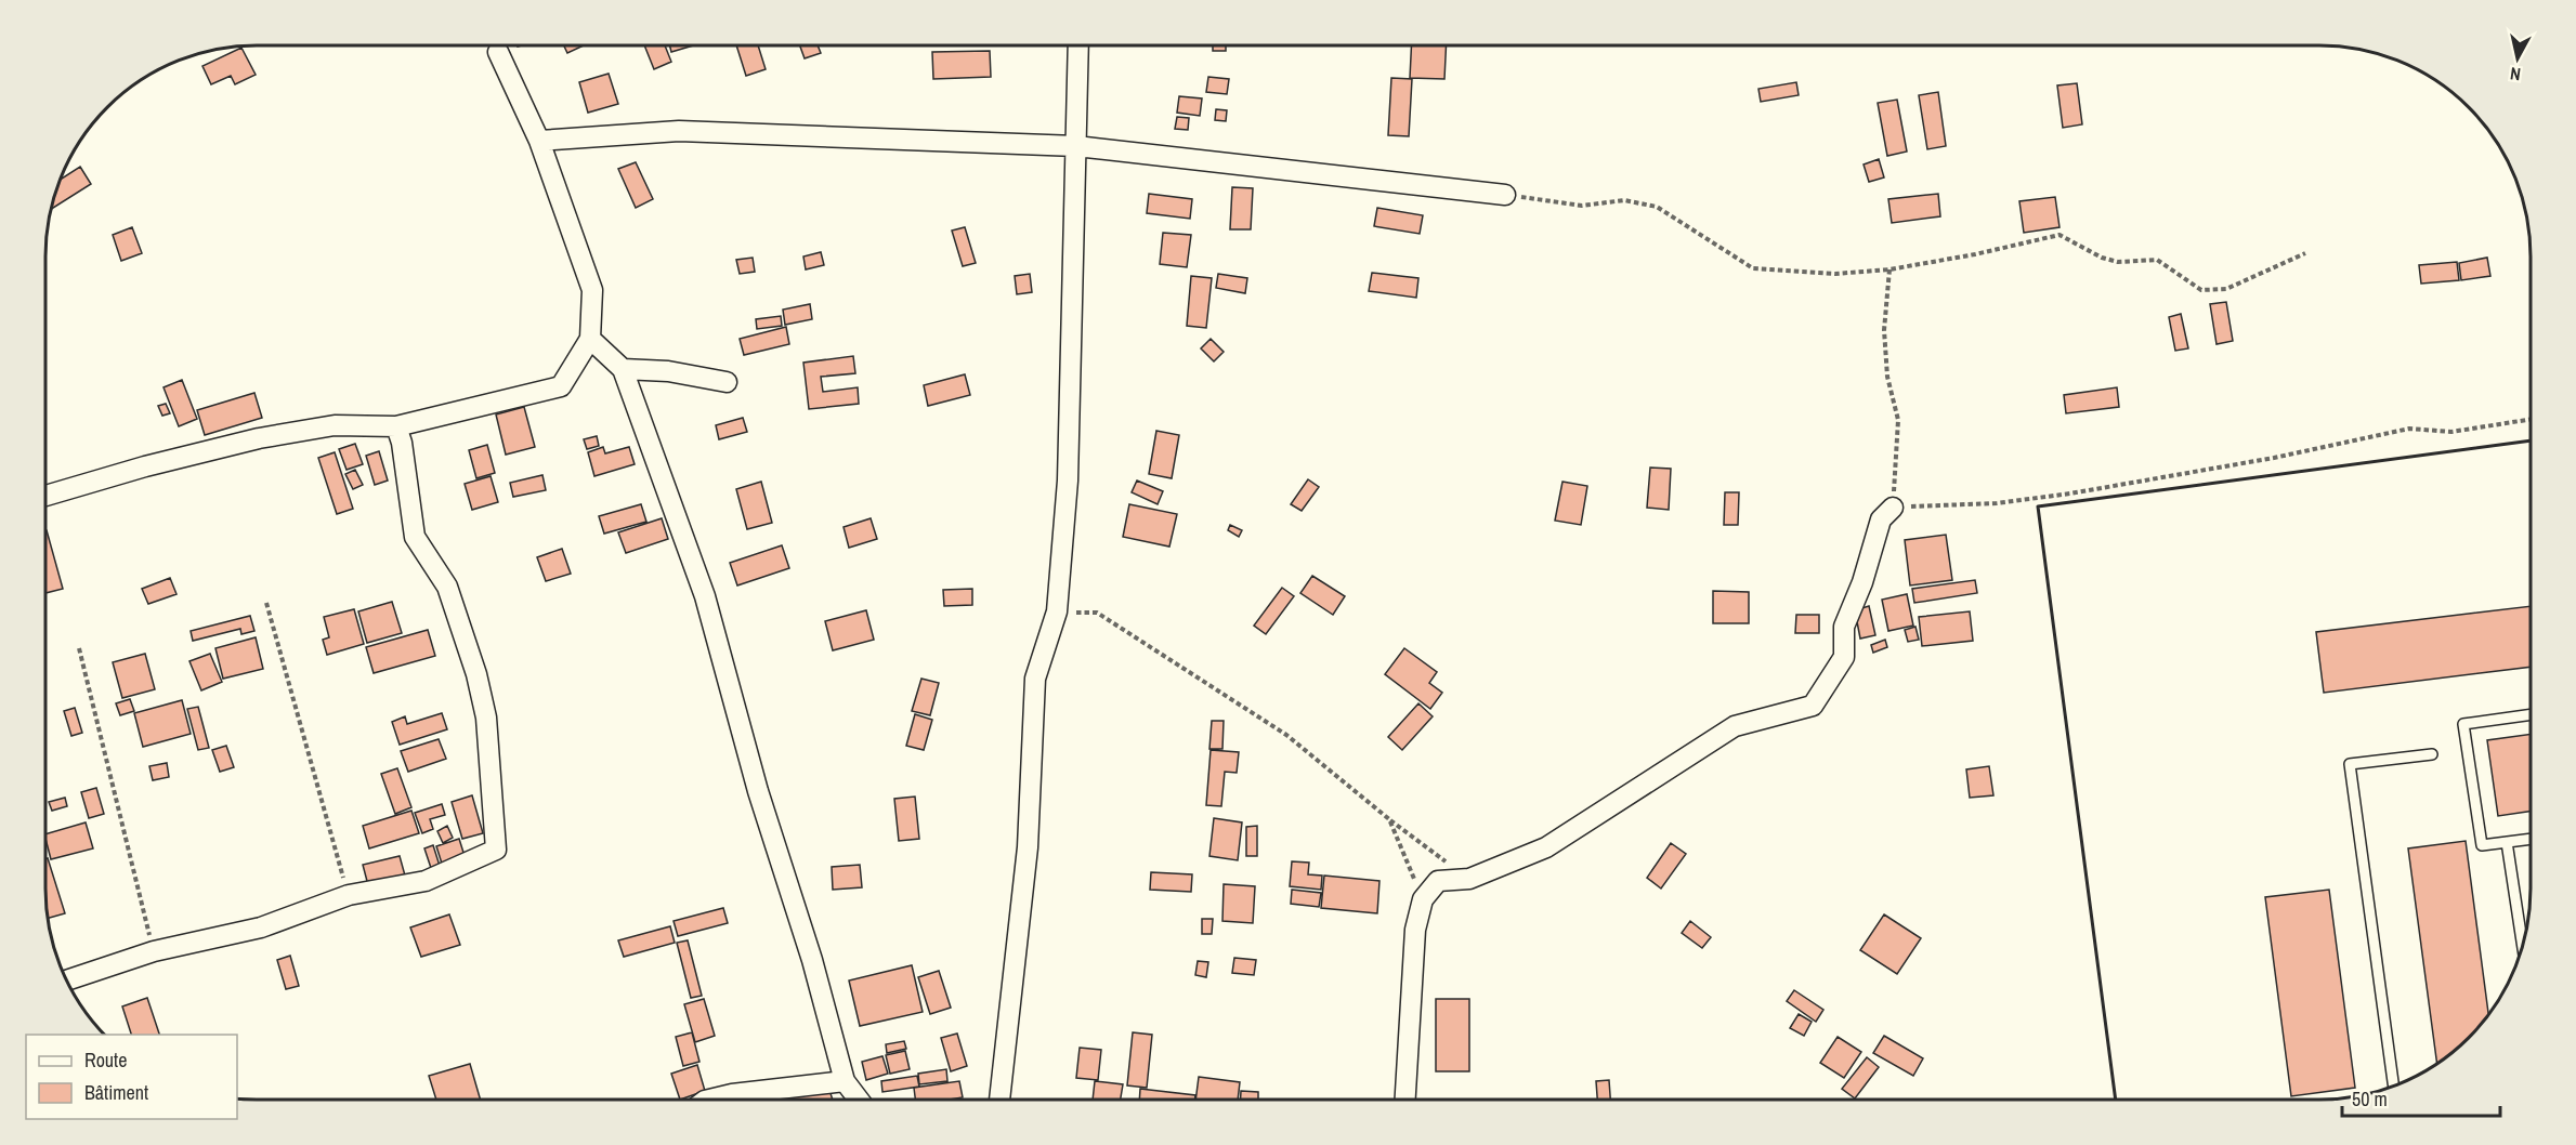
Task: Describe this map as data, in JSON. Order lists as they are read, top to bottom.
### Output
{
  "legend": ["Route", "Bâtiment"],
  "scale_bar": "50 m",
  "north": "bottom"
}
